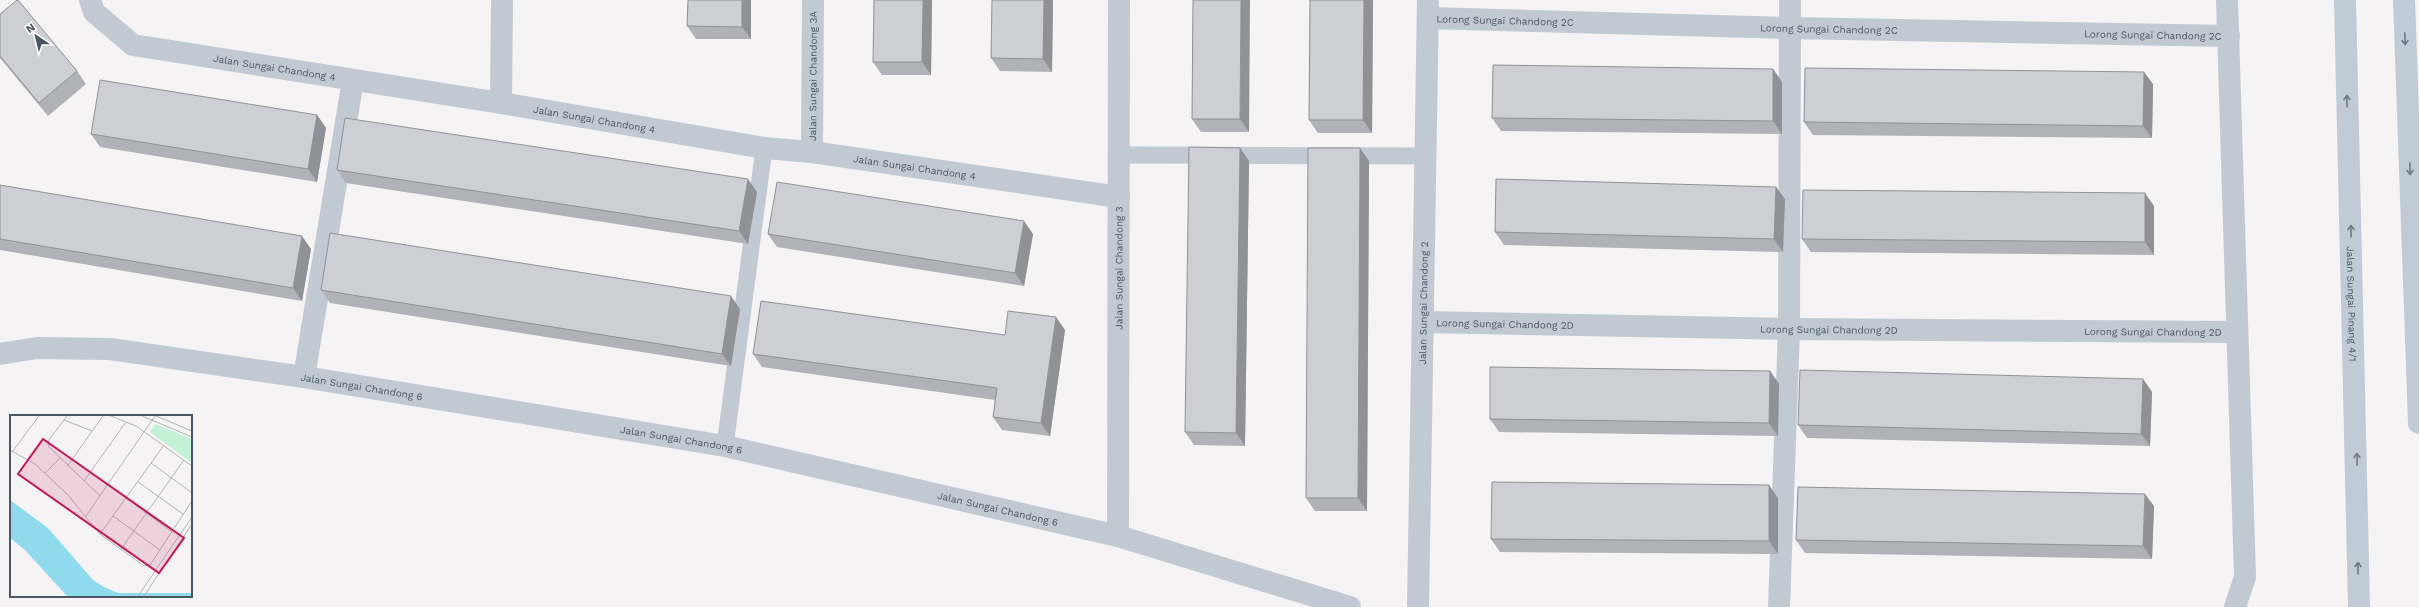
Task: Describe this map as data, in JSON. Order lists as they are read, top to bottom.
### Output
{
  "streets": {
    "street": [
      "Lorong Sungai Chandong 2C",
      "Jalan Sungai Chandong 4",
      "Jalan Sungai Chandong 3A",
      "Jalan Sungai Chandong 3",
      "Jalan Sungai Chandong 2",
      "Jalan Sungai Pinang 4/1",
      "Lorong Sungai Chandong 2D",
      "Jalan Sungai Chandong 6"
    ]
  },
  "crossings": [
    ["Lorong Sungai Chandong 2C", "Jalan Sungai Chandong 2"],
    ["Jalan Sungai Chandong 4", "Jalan Sungai Chandong 3A"],
    ["Jalan Sungai Chandong 4", "Jalan Sungai Chandong 3"],
    ["Jalan Sungai Chandong 3", "Jalan Sungai Chandong 6"],
    ["Jalan Sungai Chandong 2", "Lorong Sungai Chandong 2D"]
  ],
  "north": "top left"
}
